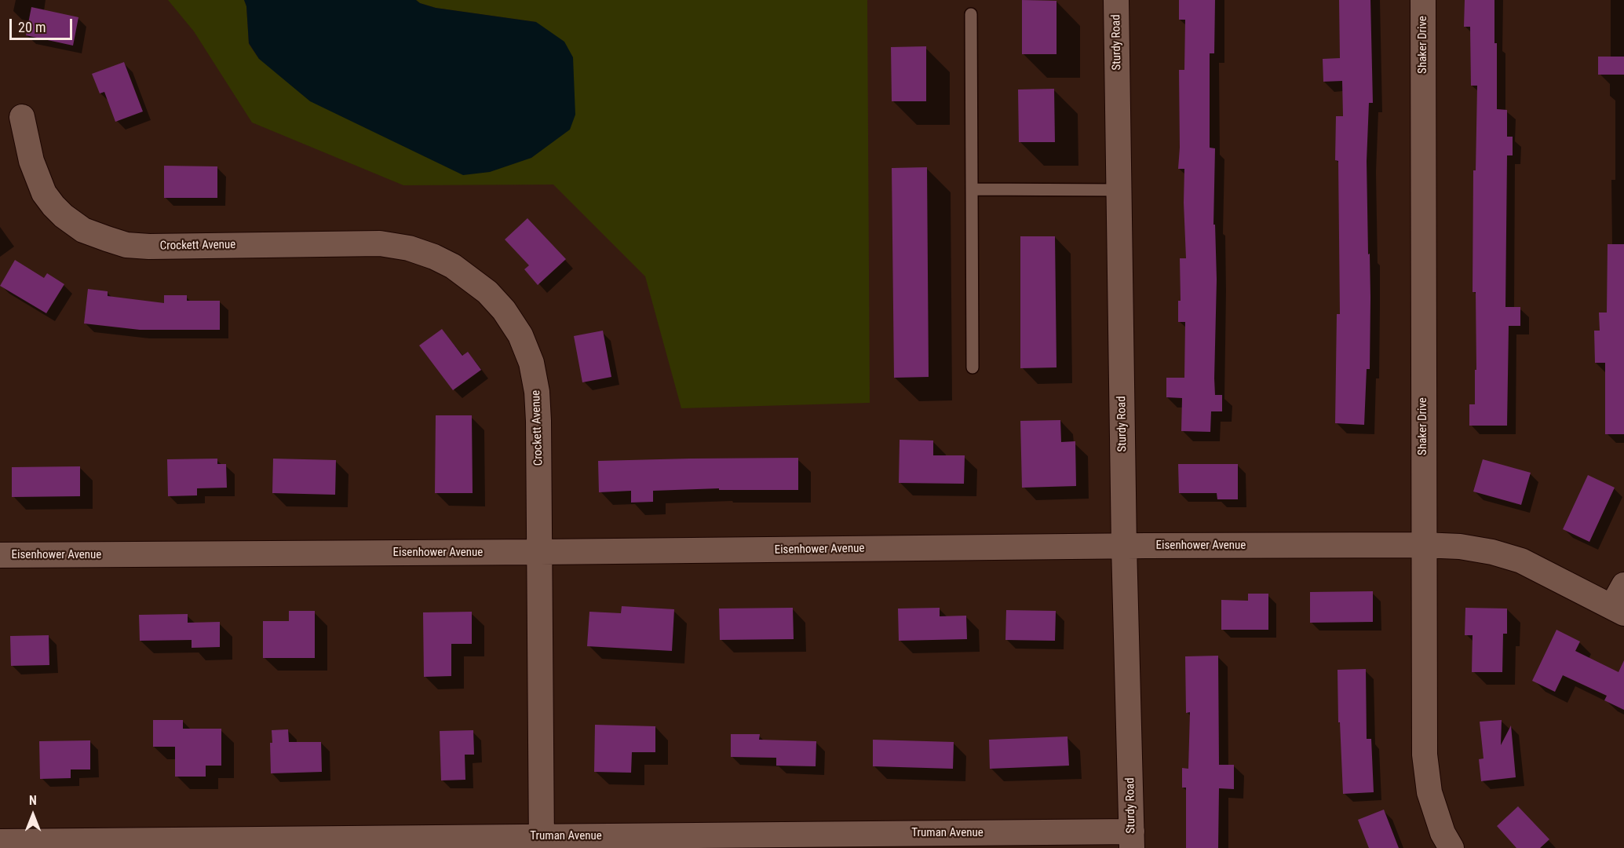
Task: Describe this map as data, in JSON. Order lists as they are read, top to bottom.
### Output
{
  "streets": {
    "street": [
      "Sturdy Road",
      "Shaker Drive",
      "Crockett Avenue",
      "Eisenhower Avenue",
      "Truman Avenue"
    ]
  },
  "crossings": [
    ["Sturdy Road", "Eisenhower Avenue"],
    ["Sturdy Road", "Truman Avenue"],
    ["Shaker Drive", "Eisenhower Avenue"],
    ["Crockett Avenue", "Eisenhower Avenue"],
    ["Crockett Avenue", "Truman Avenue"]
  ],
  "scale_bar": "20 m",
  "north": "top"
}
